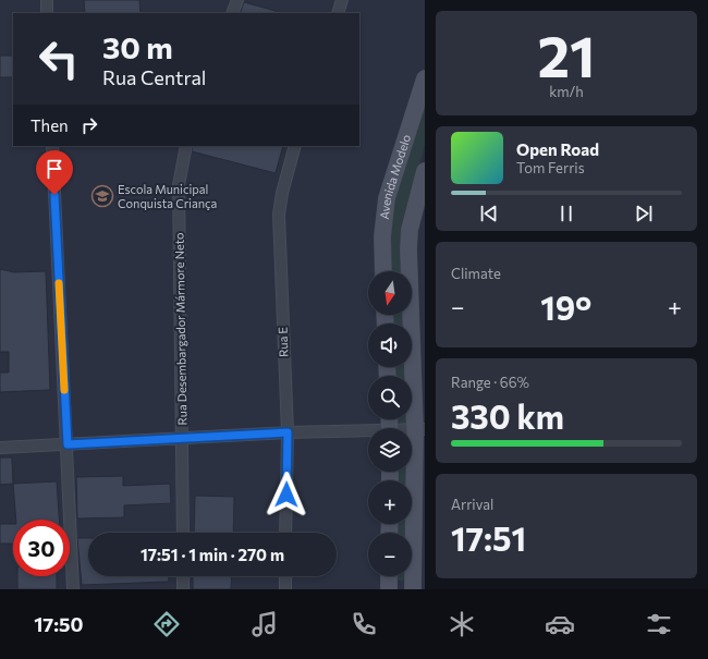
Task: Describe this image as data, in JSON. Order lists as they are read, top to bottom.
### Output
{
  "streets": {
    "main road": ["Avenida Modelo"],
    "street": ["Rua Desembargador Mármore Neto", "Rua E"]
  },
  "places": {
    "school or university": ["Escola Municipal Conquista Criança"]
  },
  "north": "bottom",
  "page": {
    "tile": [
      ["21", "km/h"],
      "Climate",
      ["Range · 66%", "330 km"],
      ["Arrival", "17:51"]
    ],
    "turn": ["30 m", "Rua Central"],
    "then": "Then",
    "song": ["Open Road", "Tom Ferris"],
    "map_buttons": ["+", "−"],
    "heat": ["−", "19°", "+"],
    "limit": "30",
    "trip": "17:51 · 1 min · 270 m",
    "tabs": "17:50"
  }
}
